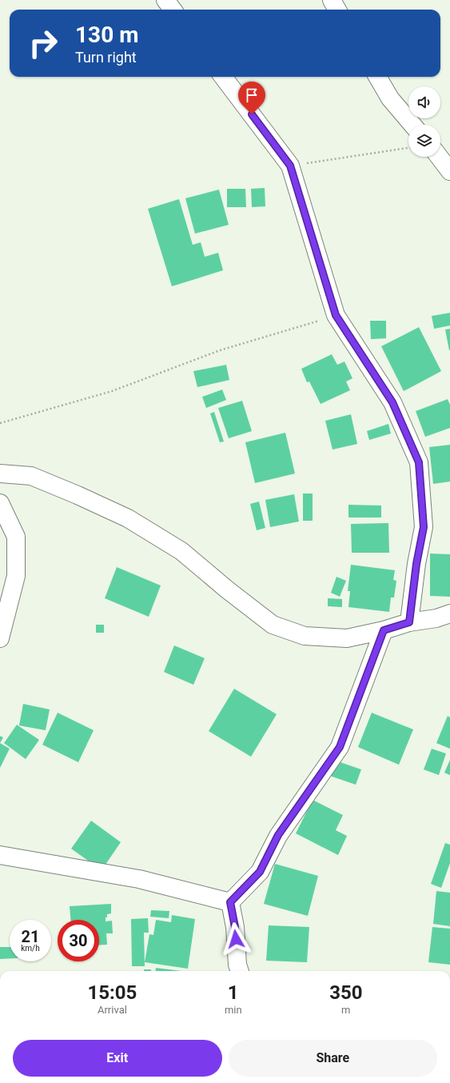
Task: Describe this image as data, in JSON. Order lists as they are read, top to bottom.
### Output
{
  "page": {
    "turn": ["130 m", "Turn right"],
    "speed": "21 km/h",
    "limit": "30",
    "eta": [
      "15:05",
      "Arrival",
      "1",
      "min",
      "350",
      "m"
    ],
    "buttons": ["Exit", "Share"]
  }
}
